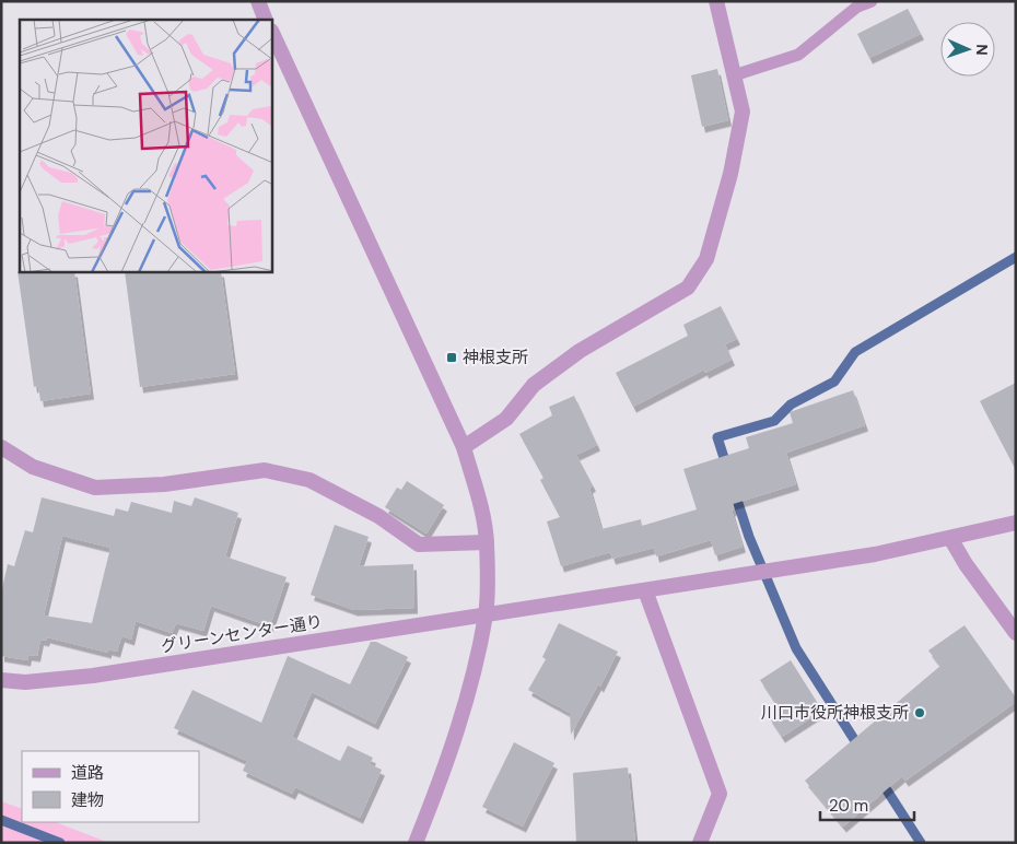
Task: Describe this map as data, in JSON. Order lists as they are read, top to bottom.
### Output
{
  "streets": {
    "street": ["グリーンセンター通り"]
  },
  "places": {
    "transit": ["神根支所"],
    "other": ["川口市役所神根支所"]
  },
  "legend": ["道路", "建物"],
  "scale_bar": "20 m",
  "north": "right"
}
